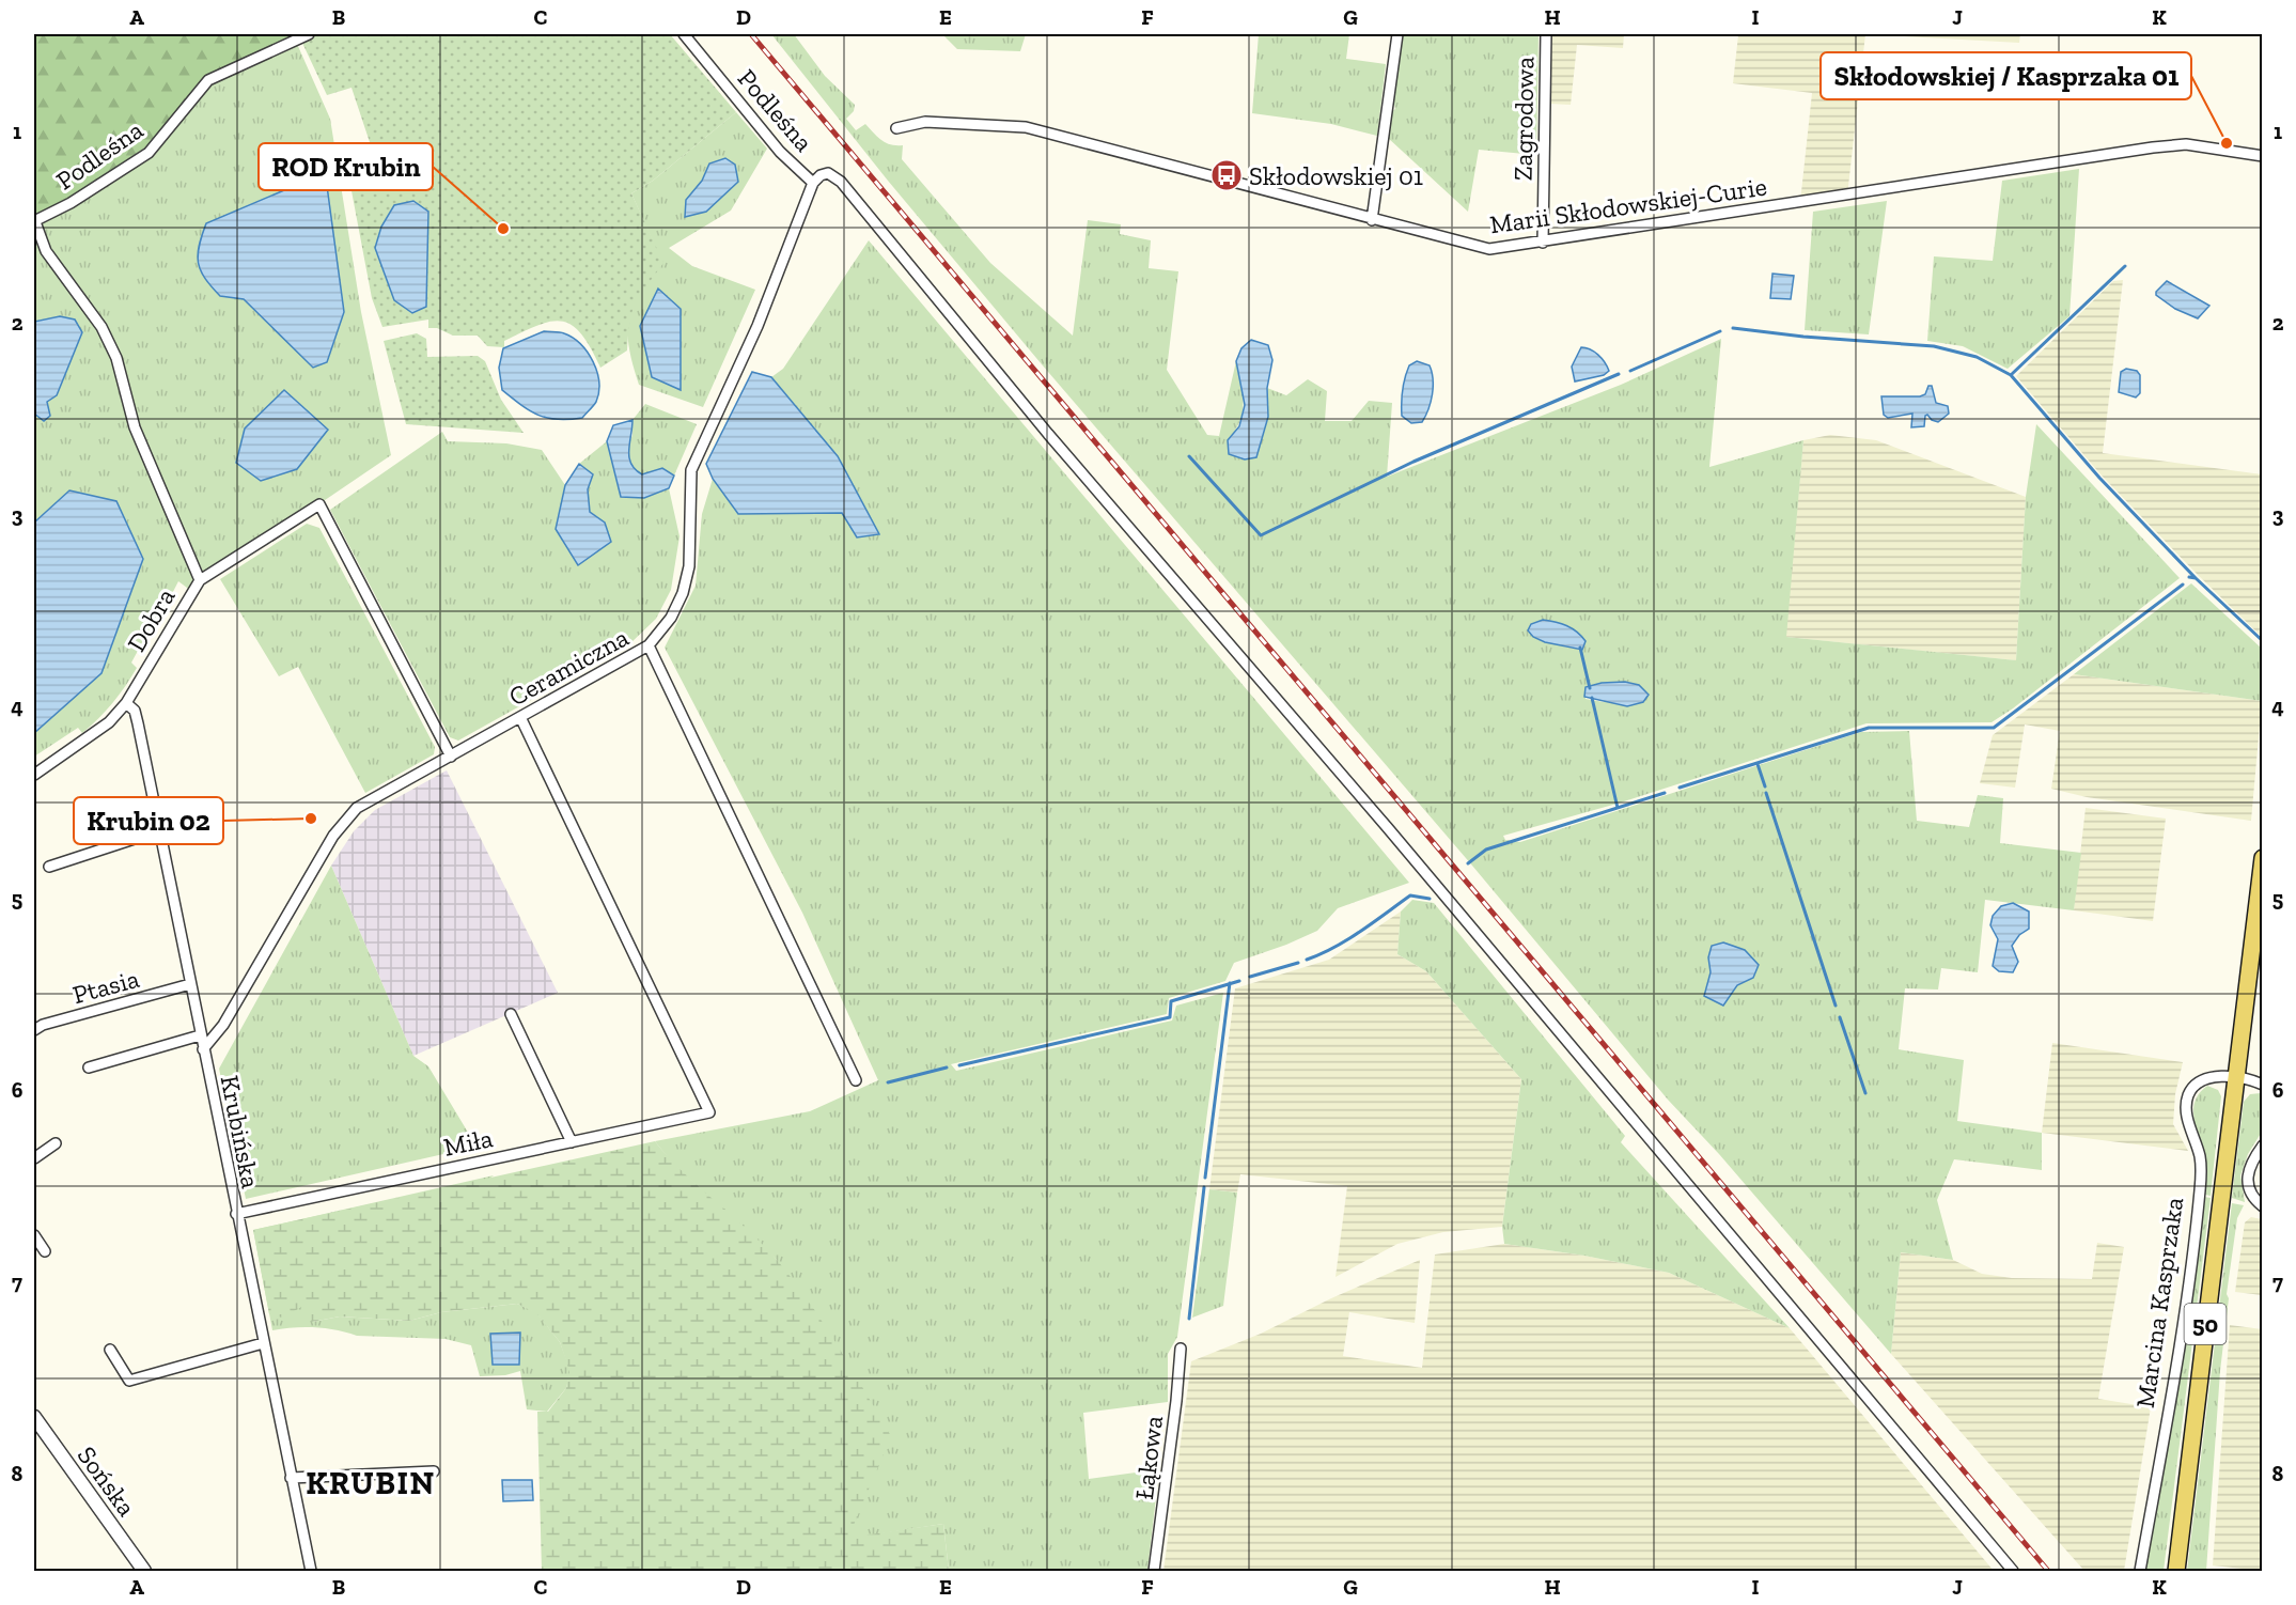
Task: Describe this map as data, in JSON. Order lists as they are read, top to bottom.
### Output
{
  "streets": {
    "main road": ["Marcina Kasprzaka", "50"],
    "street": [
      "Podleśna",
      "Zagrodowa",
      "Marii Skłodowskiej-Curie",
      "Dobra",
      "Ceramiczna",
      "Ptasia",
      "Krubińska",
      "Miła",
      "Łąkowa",
      "Sońska"
    ]
  },
  "crossings": [
    ["Podleśna", "Ceramiczna"],
    ["Zagrodowa", "Marii Skłodowskiej-Curie"],
    ["Dobra", "Ceramiczna"],
    ["Dobra", "Krubińska"],
    ["Ceramiczna", "Krubińska"],
    ["Ceramiczna", "Miła"],
    ["Ptasia", "Krubińska"],
    ["Krubińska", "Miła"]
  ],
  "districts": ["KRUBIN"],
  "places": {
    "other": ["Skłodowskiej / Kasprzaka 01", "ROD Krubin", "Krubin 02"],
    "bus stop": ["Skłodowskiej 01"]
  },
  "grid": {
    "columns": [
      "A",
      "B",
      "C",
      "D",
      "E",
      "F",
      "G",
      "H",
      "I",
      "J",
      "K"
    ],
    "rows": [
      "1",
      "2",
      "3",
      "4",
      "5",
      "6",
      "7",
      "8"
    ]
  }
}
